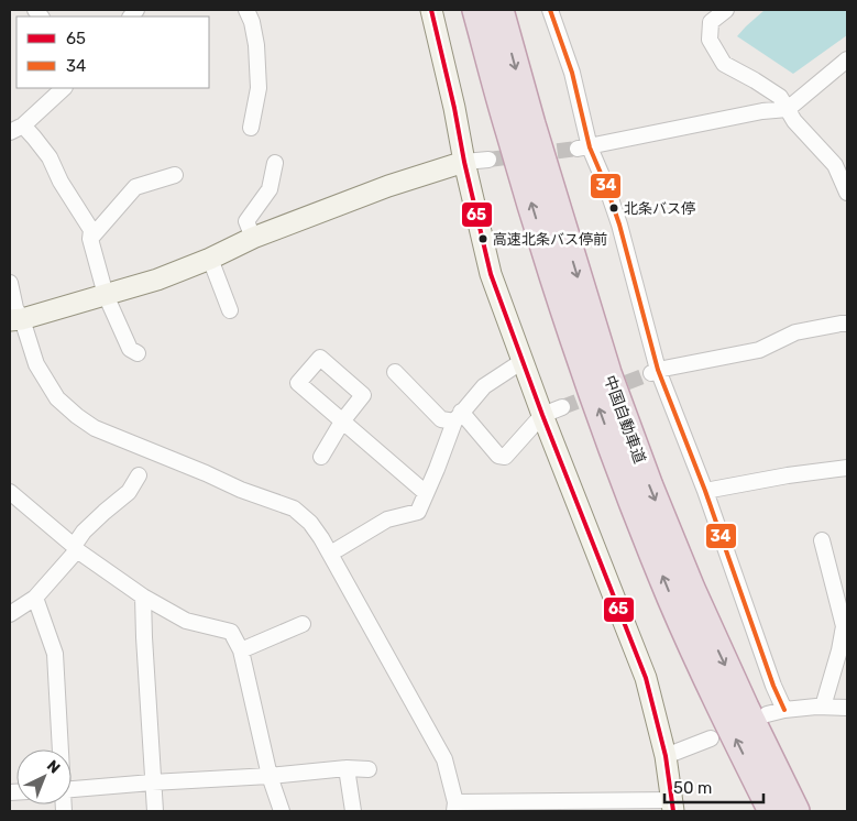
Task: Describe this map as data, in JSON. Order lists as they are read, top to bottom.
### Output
{
  "streets": {
    "highway": ["中国自動車道"]
  },
  "places": ["北条バス停", "高速北条バス停前"],
  "lines": ["transit line 65", "transit line 34"],
  "legend": ["65", "34"],
  "scale_bar": "50 m",
  "north": "top right"
}
